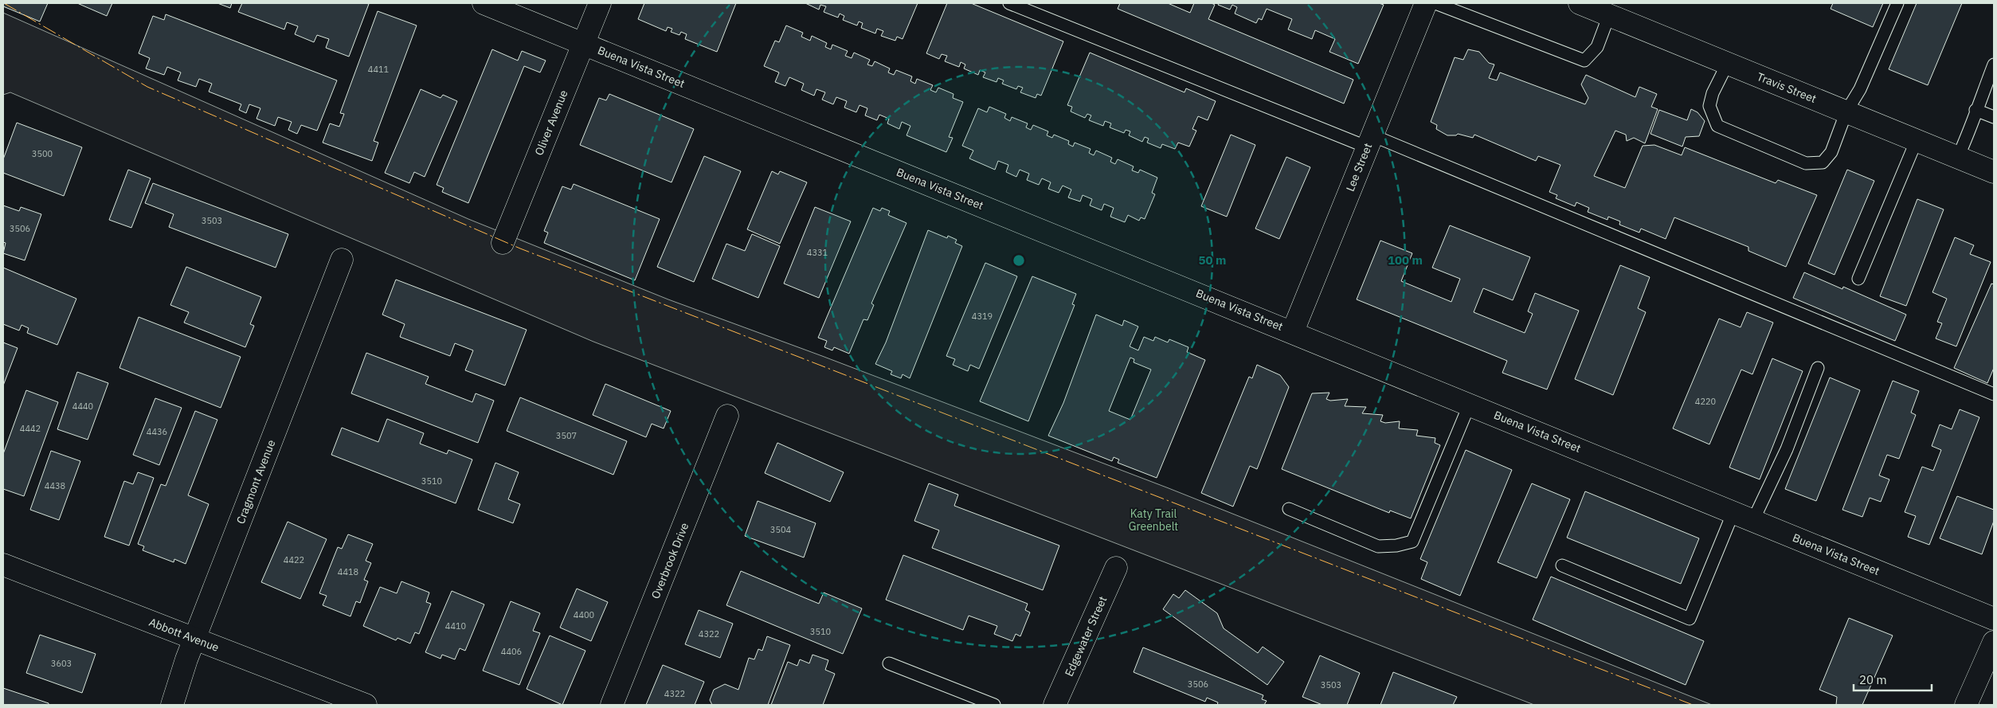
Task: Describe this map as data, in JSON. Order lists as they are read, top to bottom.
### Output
{
  "streets": {
    "street": [
      "Buena Vista Street",
      "Travis Street",
      "Oliver Avenue",
      "Lee Street",
      "Cragmont Avenue",
      "Overbrook Drive",
      "Abbott Avenue",
      "Edgewater Street"
    ]
  },
  "crossings": [
    ["Buena Vista Street", "Oliver Avenue"],
    ["Buena Vista Street", "Lee Street"],
    ["Cragmont Avenue", "Abbott Avenue"]
  ],
  "parks": ["Katy Trail Greenbelt"],
  "house_numbers": [
    "4411",
    "3500",
    "3503",
    "3506",
    "4331",
    "4319",
    "4220",
    "4440",
    "4442",
    "4436",
    "3507",
    "3510",
    "4438",
    "3504",
    "4422",
    "4418",
    "4400",
    "4410",
    "3510",
    "4322",
    "4406",
    "3603",
    "3506",
    "3503",
    "4322"
  ],
  "scale_bar": "20 m",
  "rings": ["50 m", "100 m"]
}
